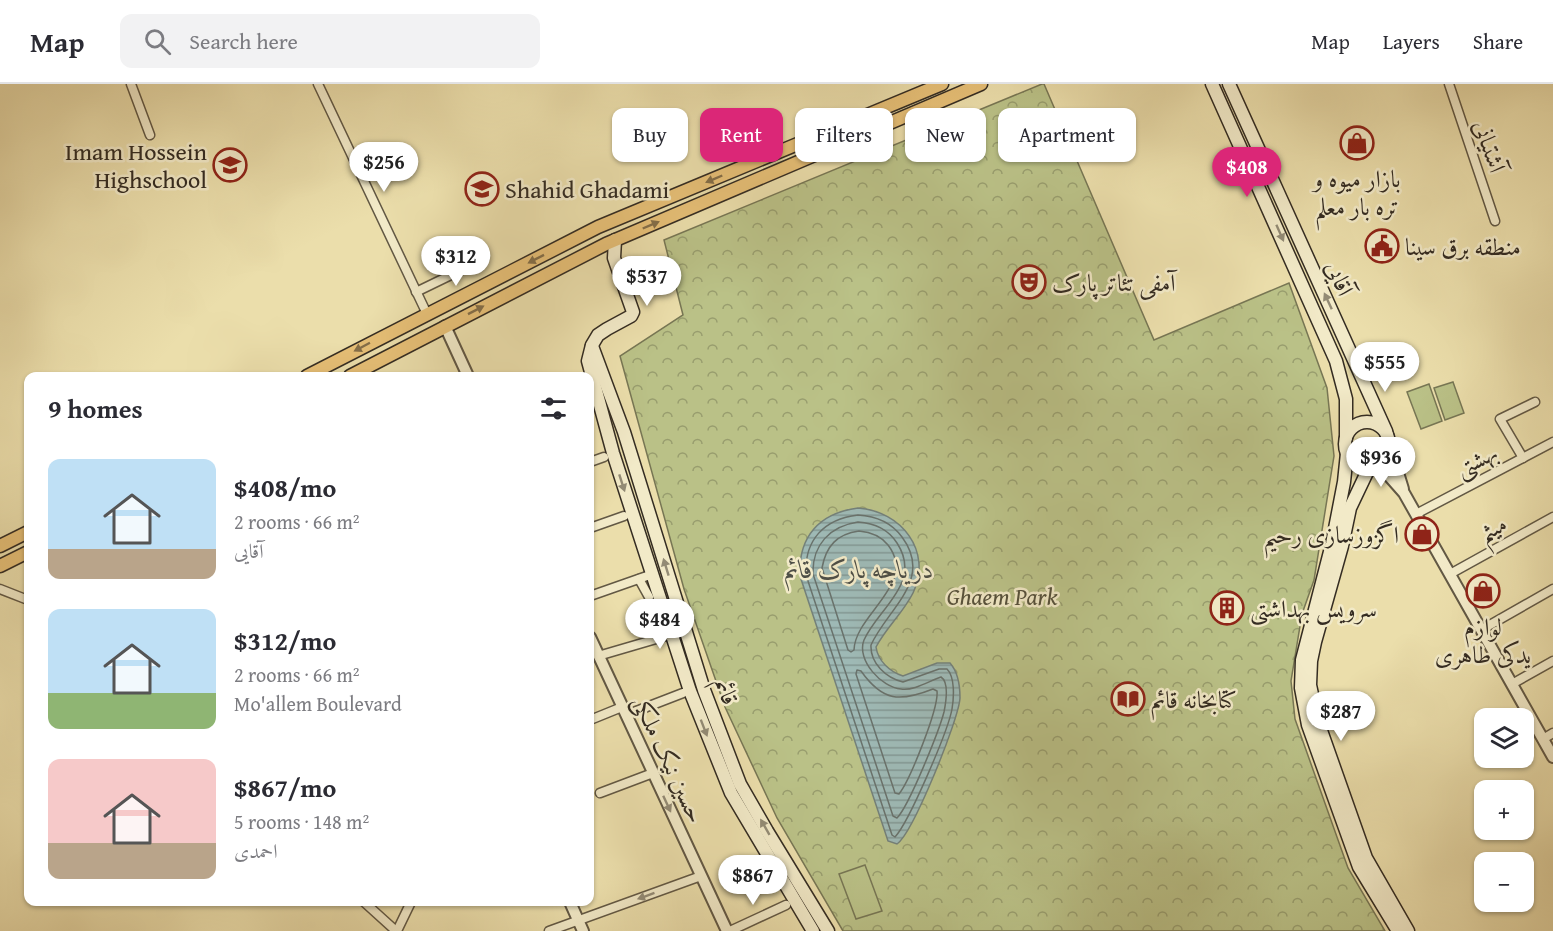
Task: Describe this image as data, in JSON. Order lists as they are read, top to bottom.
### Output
{
  "streets": {
    "main road": ["آقایی", "قائم"],
    "street": [
      "آشتیانی",
      "بهشتی",
      "میثم",
      "حسین نیک ملکی"
    ]
  },
  "crossings": [
    ["آقایی", "بهشتی"],
    ["آقایی", "میثم"]
  ],
  "one_way": ["حسین نیک ملکی"],
  "water": ["دریاچه پارک قائم"],
  "parks": ["Ghaem Park"],
  "places": {
    "shop": ["بازار میوه و تره بار معلم", "اگزوزسازی رحیم", "لوازم یدکی طاهری"],
    "school or university": ["Imam Hossein Highschool", "Shahid Ghadami"],
    "public building": ["منطقه برق سینا"],
    "theatre": ["آمفی تئاتر پارک"],
    "building": ["سرویس بهداشتی"],
    "library": ["کتابخانه قائم"]
  },
  "page": {
    "header": "Map",
    "search": "Search here",
    "nav": ["Map", "Layers", "Share"],
    "chip": [
      "Buy",
      "Rent",
      "Filters",
      "New",
      "Apartment"
    ],
    "price": [
      "$256",
      "$408",
      "$312",
      "$537",
      "$555",
      "$936",
      "$484",
      "$287",
      "$867"
    ],
    "heading": "9 homes",
    "list": [
      {
        "name": "$408/mo",
        "note": "2 rooms · 66 m² · آقایی"
      },
      {
        "name": "$312/mo",
        "note": "2 rooms · 66 m² · Mo'allem Boulevard"
      },
      {
        "name": "$867/mo",
        "note": "5 rooms · 148 m² · احمدی"
      }
    ],
    "map_buttons": ["+", "−"]
  }
}
